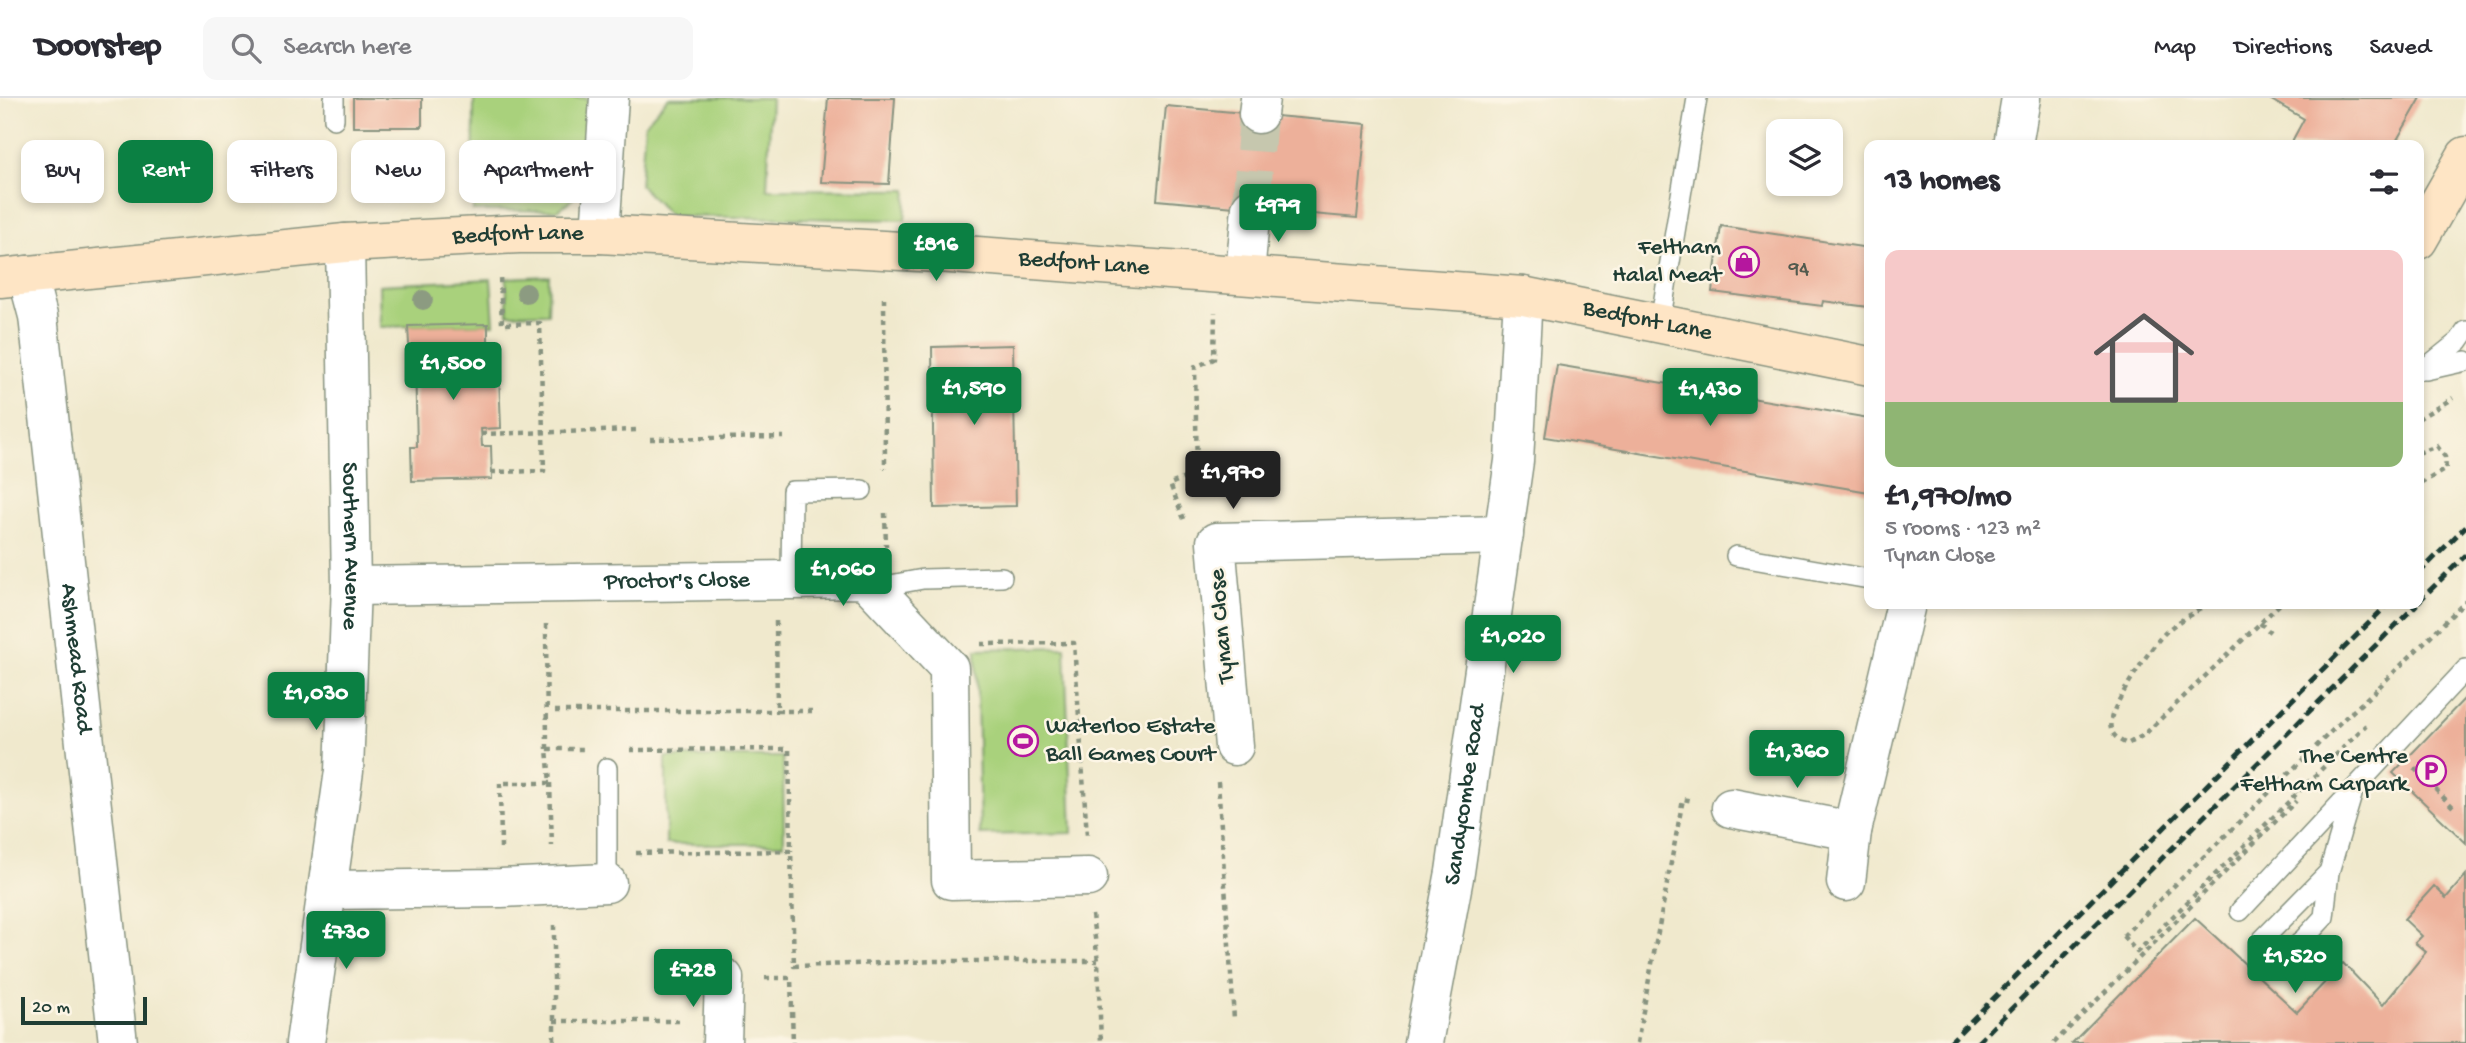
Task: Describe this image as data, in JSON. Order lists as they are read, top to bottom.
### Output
{
  "streets": {
    "main road": ["Bedfont Lane"],
    "street": [
      "Southern Avenue",
      "Proctor's Close",
      "Tynan Close",
      "Ashmead Road",
      "Sandycombe Road"
    ]
  },
  "crossings": [
    ["Bedfont Lane", "Southern Avenue"],
    ["Bedfont Lane", "Ashmead Road"],
    ["Bedfont Lane", "Sandycombe Road"],
    ["Southern Avenue", "Proctor's Close"],
    ["Tynan Close", "Sandycombe Road"]
  ],
  "places": {
    "shop": ["Feltham Halal Meat"],
    "sports": ["Waterloo Estate Ball Games Court"],
    "parking": ["The Centre Feltham Carpark"]
  },
  "house_numbers": ["94"],
  "scale_bar": "20 m",
  "page": {
    "header": "Doorstep",
    "search": "Search here",
    "nav": ["Map", "Directions", "Saved"],
    "chip": [
      "Buy",
      "Rent",
      "Filters",
      "New",
      "Apartment"
    ],
    "heading": "13 homes",
    "price": [
      "£979",
      "£816",
      "£1,500",
      "£1,590",
      "£1,430",
      "£1,970",
      "£1,060",
      "£1,020",
      "£1,030",
      "£1,360",
      "£730",
      "£1,520",
      "£728"
    ],
    "list": [
      {
        "name": "£1,970/mo",
        "note": "5 rooms · 123 m² · Tynan Close"
      }
    ],
    "scale": "20 m"
  }
}
